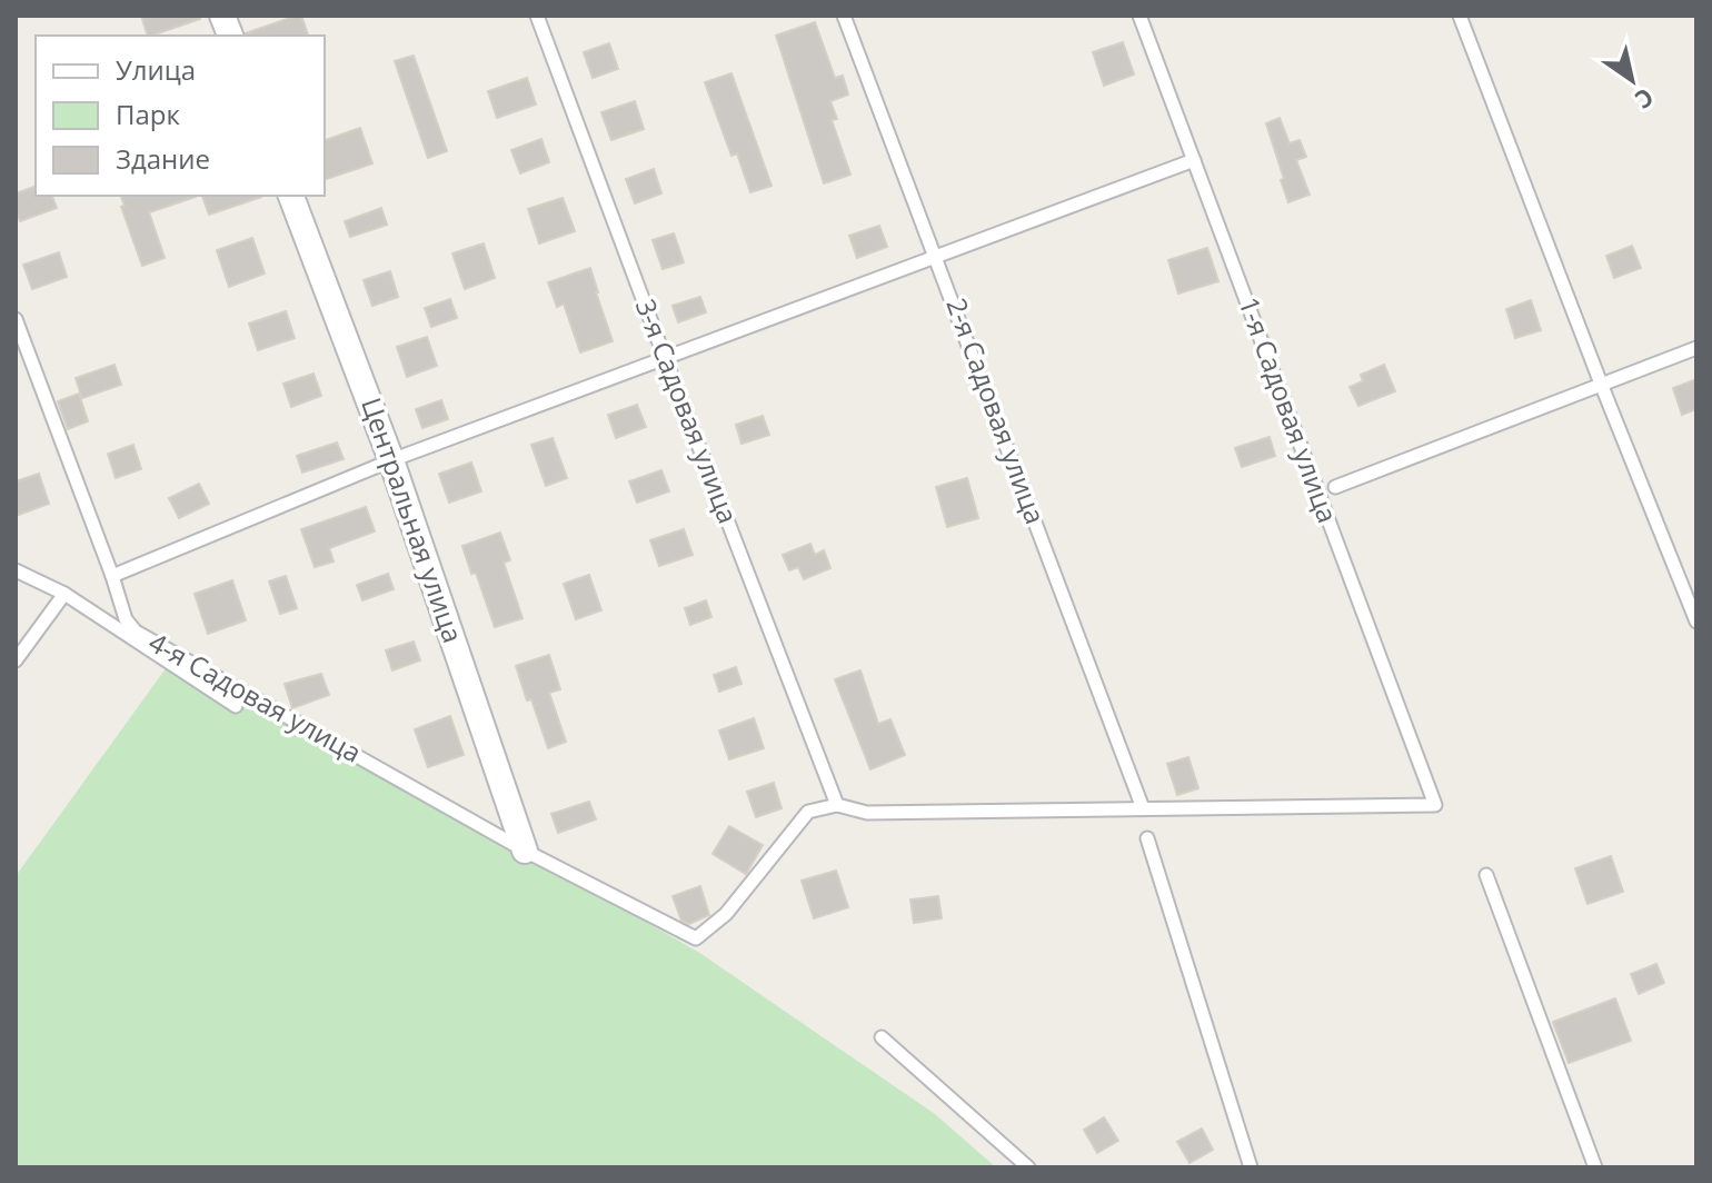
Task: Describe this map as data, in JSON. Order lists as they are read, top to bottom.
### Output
{
  "streets": {
    "street": ["Центральная улица"],
    "lane": [
      "1-я Садовая улица",
      "3-я Садовая улица",
      "2-я Садовая улица",
      "4-я Садовая улица"
    ]
  },
  "crossings": [
    ["1-я Садовая улица", "2-я Садовая улица"],
    ["3-я Садовая улица", "4-я Садовая улица"],
    ["Центральная улица", "4-я Садовая улица"]
  ],
  "legend": ["Улица", "Парк", "Здание"],
  "north": "bottom right"
}
